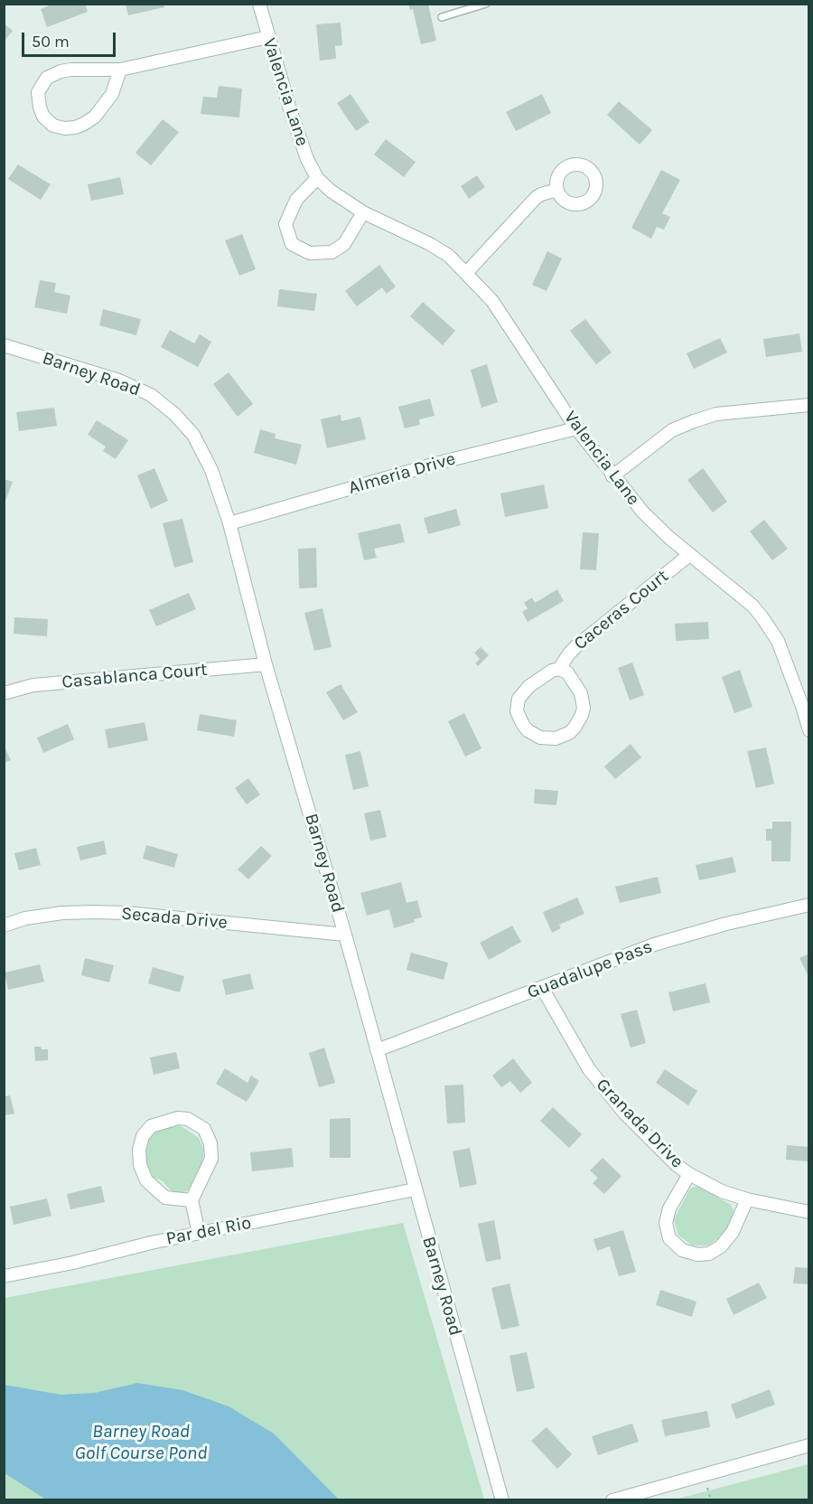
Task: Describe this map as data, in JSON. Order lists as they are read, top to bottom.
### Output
{
  "streets": {
    "street": [
      "Valencia Lane",
      "Barney Road",
      "Almeria Drive",
      "Caceras Court",
      "Casablanca Court",
      "Secada Drive",
      "Guadalupe Pass",
      "Granada Drive",
      "Par del Rio"
    ]
  },
  "crossings": [
    ["Valencia Lane", "Almeria Drive"],
    ["Valencia Lane", "Caceras Court"],
    ["Barney Road", "Almeria Drive"],
    ["Barney Road", "Casablanca Court"],
    ["Barney Road", "Secada Drive"],
    ["Barney Road", "Guadalupe Pass"],
    ["Barney Road", "Par del Rio"],
    ["Guadalupe Pass", "Granada Drive"]
  ],
  "water": ["Barney Road Golf Course Pond"],
  "scale_bar": "50 m"
}
